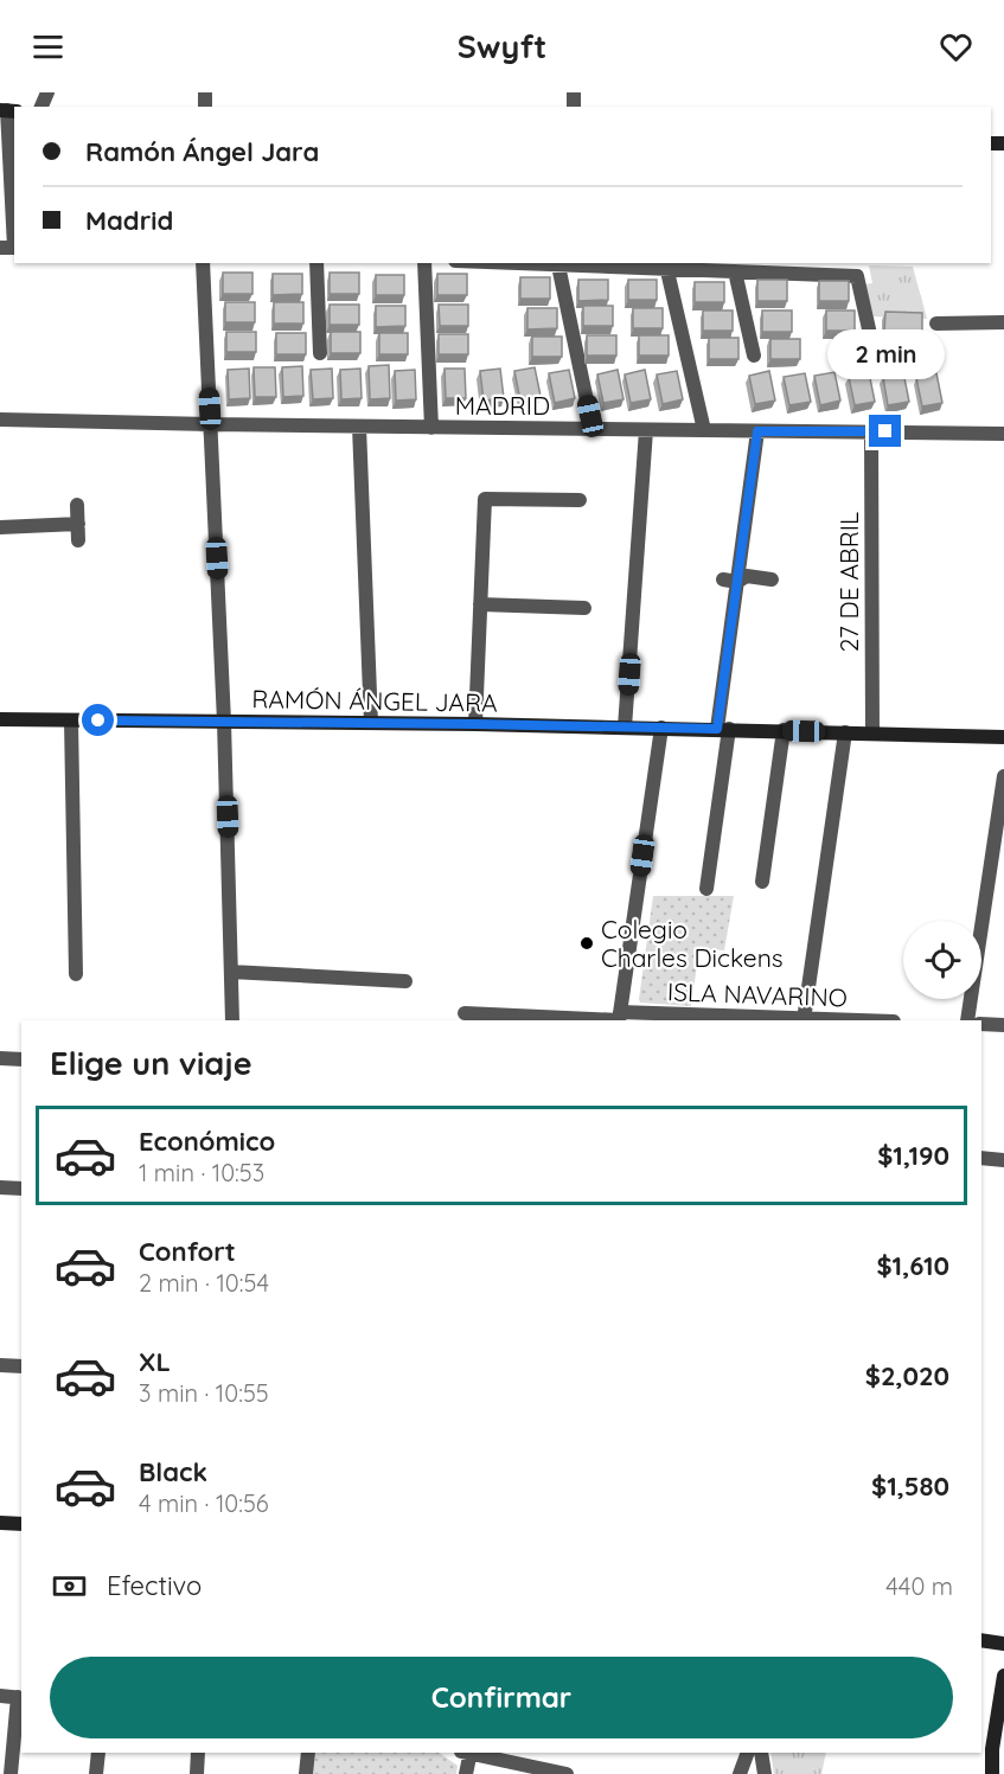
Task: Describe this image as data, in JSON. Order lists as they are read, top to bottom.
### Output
{
  "streets": {
    "main road": ["RAMÓN ÁNGEL JARA"],
    "street": ["MADRID", "27 DE ABRIL", "ISLA NAVARINO"]
  },
  "crossings": [
    ["MADRID", "27 DE ABRIL"],
    ["27 DE ABRIL", "RAMÓN ÁNGEL JARA"]
  ],
  "places": ["Colegio Charles Dickens"],
  "page": {
    "header": "Swyft",
    "banner": ["Ramón Ángel Jara", "Madrid"],
    "bubble": "2 min",
    "heading": "Elige un viaje",
    "list": [
      {
        "name": "Económico",
        "note": "1 min · 10:53",
        "value": "$1,190"
      },
      {
        "name": "Confort",
        "note": "2 min · 10:54",
        "value": "$1,610"
      },
      {
        "name": "XL",
        "note": "3 min · 10:55",
        "value": "$2,020"
      },
      {
        "name": "Black",
        "note": "4 min · 10:56",
        "value": "$1,580"
      }
    ],
    "pay": ["Efectivo", "440 m"],
    "buttons": "Confirmar"
  }
}
